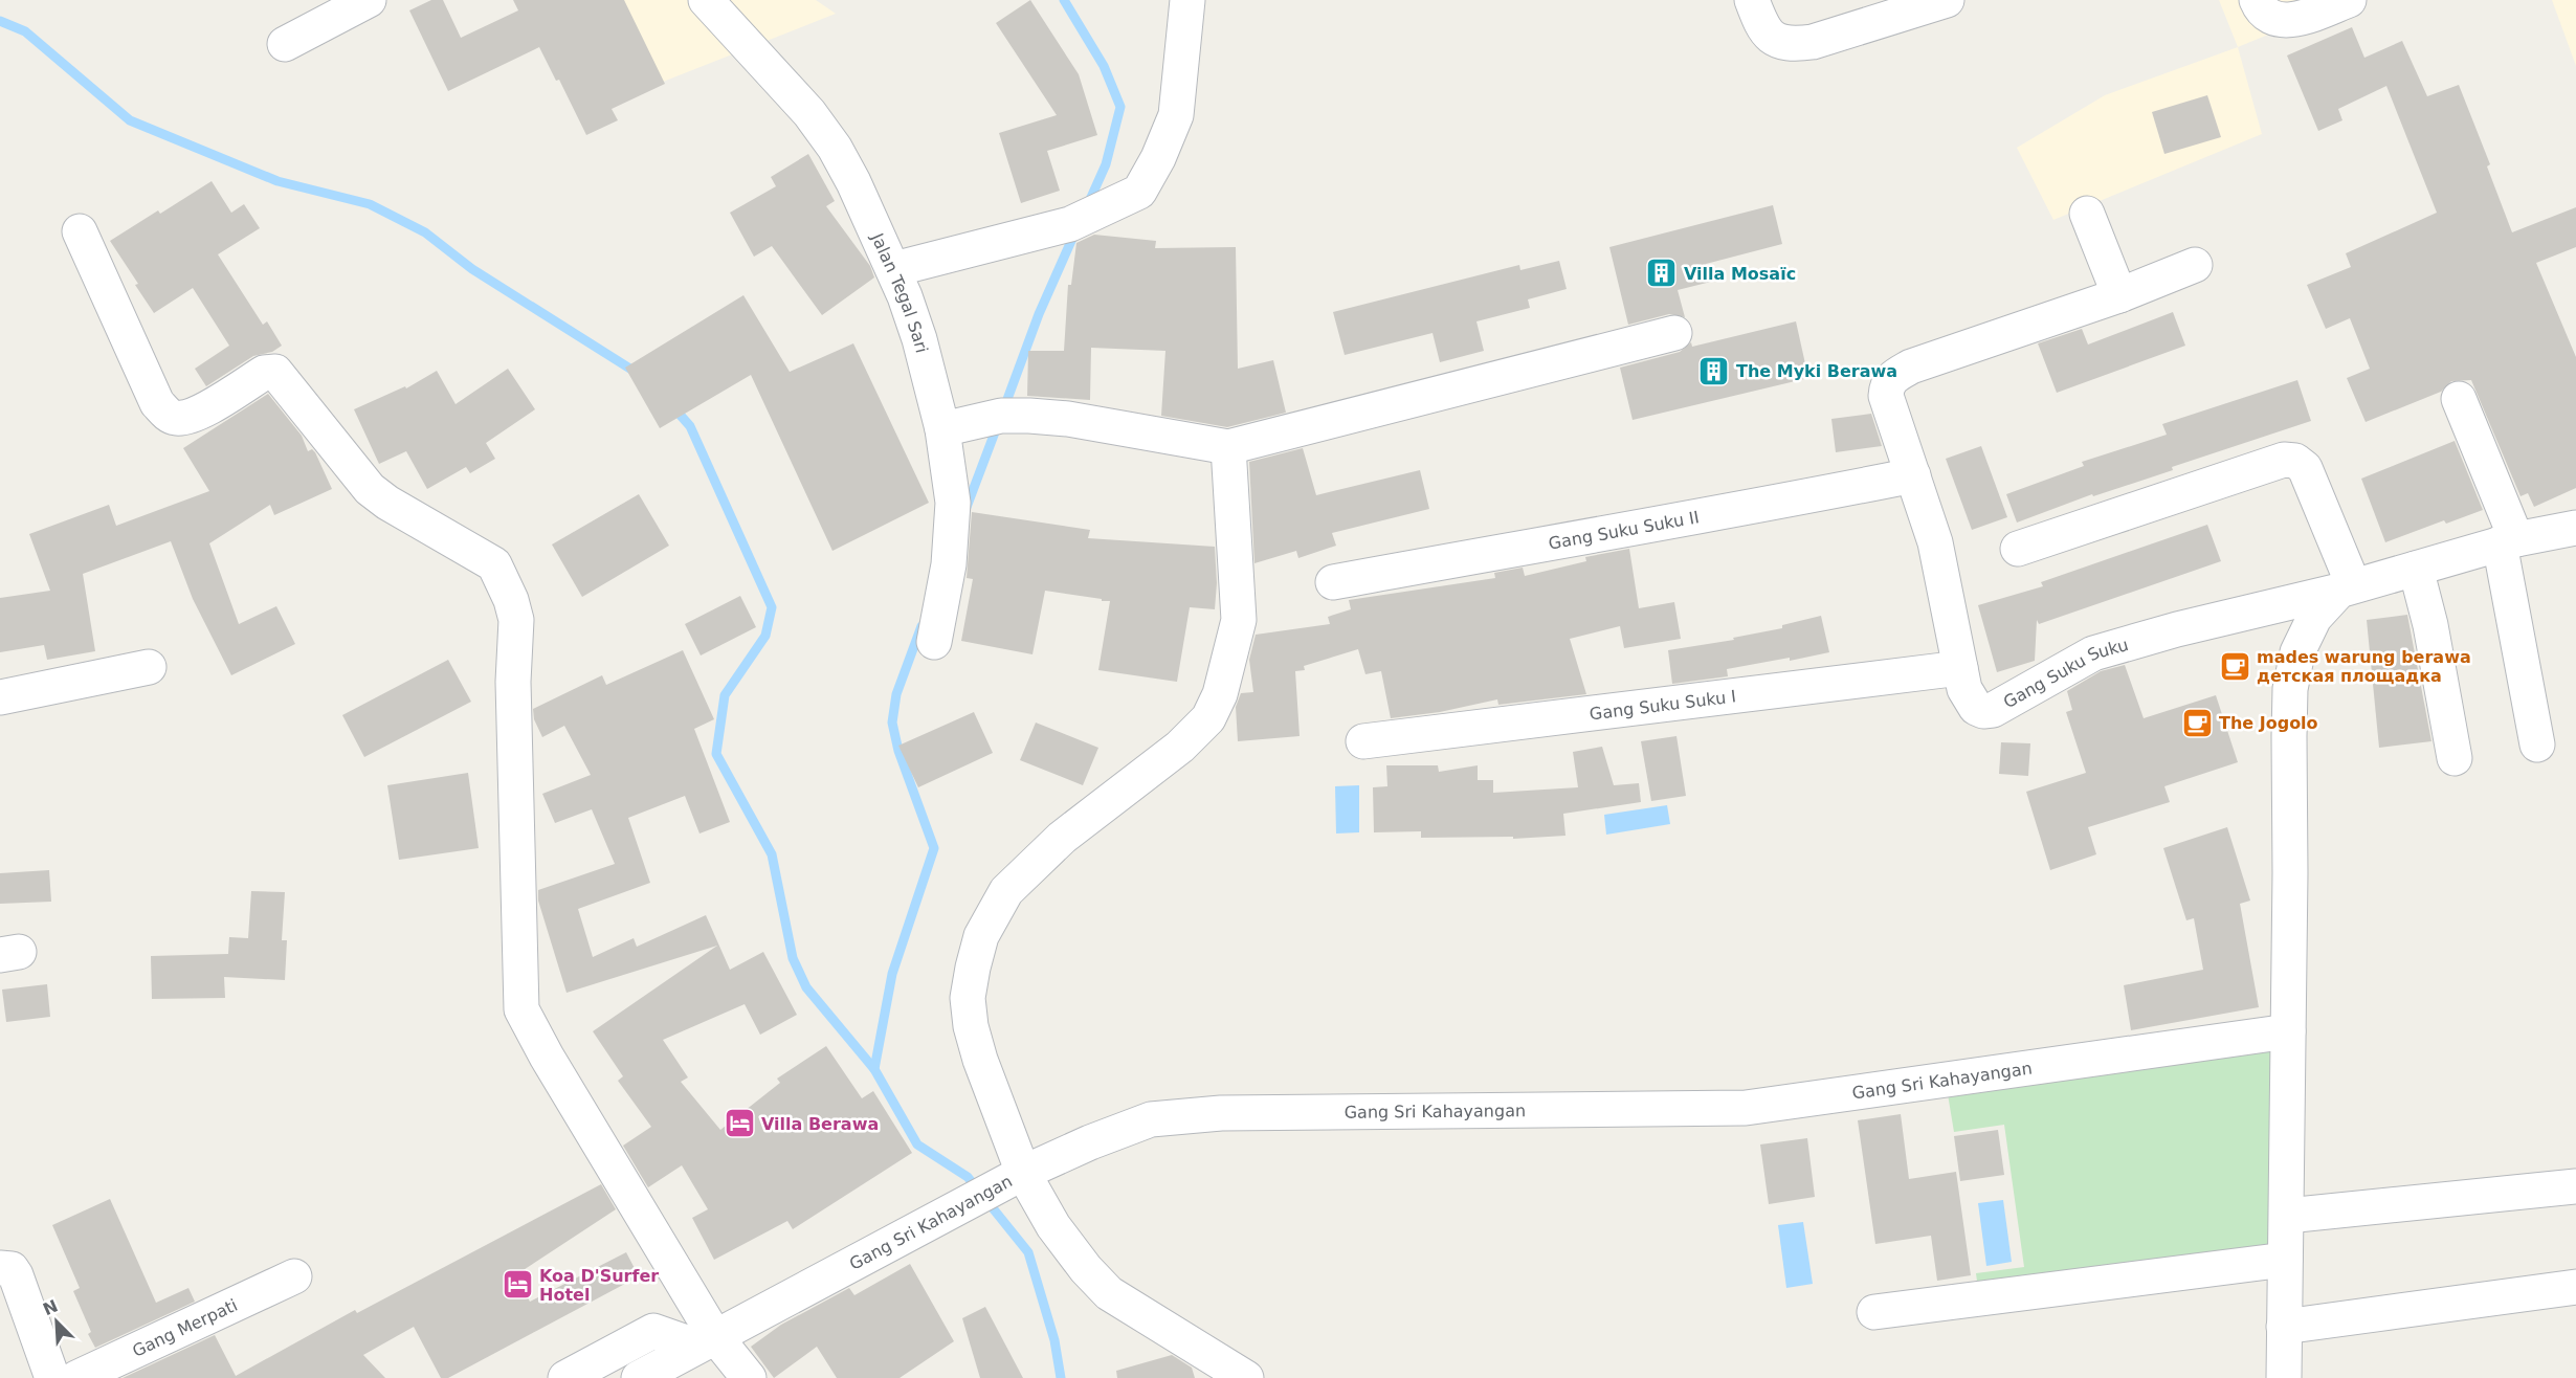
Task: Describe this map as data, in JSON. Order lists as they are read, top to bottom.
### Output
{
  "streets": {
    "street": [
      "Jalan Tegal Sari",
      "Gang Suku Suku II",
      "Gang Suku Suku",
      "Gang Suku Suku I",
      "Gang Sri Kahayangan",
      "Gang Merpati"
    ]
  },
  "crossings": [
    ["Gang Suku Suku II", "Gang Suku Suku"],
    ["Gang Suku Suku", "Gang Suku Suku I"]
  ],
  "places": {
    "building": ["Villa Mosaïc", "The Myki Berawa"],
    "cafe": ["mades warung berawa детская площадка", "The Jogolo"],
    "hotel": ["Villa Berawa", "Koa D'Surfer Hotel"]
  },
  "north": "top left"
}
